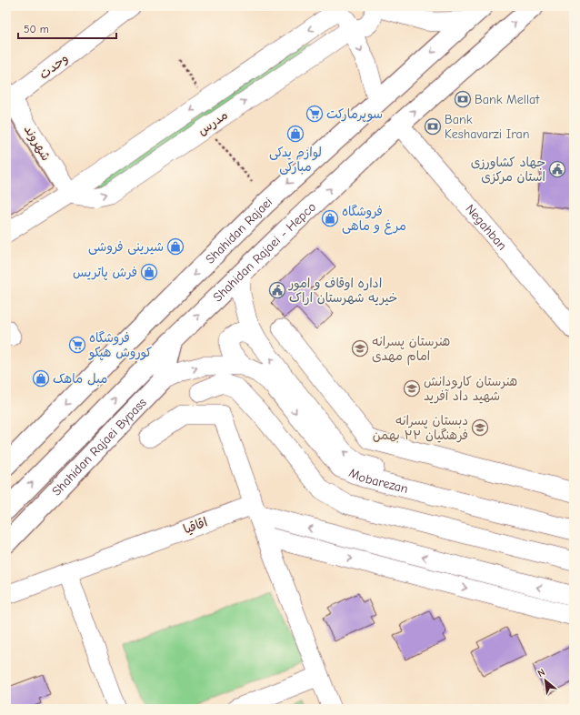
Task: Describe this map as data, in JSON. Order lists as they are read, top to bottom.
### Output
{
  "streets": {
    "main road": ["Shahidan Rajaei", "Shahidan Rajaei - Hepco", "Shahidan Rajaei Bypass"],
    "street": [
      "وحدت",
      "مدرس",
      "شهروند",
      "Negahban",
      "Mobarezan",
      "اقاقیا"
    ]
  },
  "crossings": [
    ["وحدت", "شهروند"],
    ["مدرس", "شهروند"],
    ["Negahban", "Shahidan Rajaei - Hepco"],
    ["Shahidan Rajaei - Hepco", "Shahidan Rajaei Bypass"],
    ["Shahidan Rajaei - Hepco", "Mobarezan"],
    ["Shahidan Rajaei Bypass", "Mobarezan"]
  ],
  "one_way": ["Shahidan Rajaei", "Shahidan Rajaei - Hepco"],
  "places": {
    "bank": ["Bank Mellat", "Bank Keshavarzi Iran"],
    "supermarket": ["سوپرمارکت", "فروشگاه کوروش هپکو"],
    "shop": [
      "لوازم یدکی مبارکی",
      "فروشگاه مرغ و ماهی",
      "شیرینی فروشی",
      "فرش پاتریس",
      "مبل ماهک"
    ],
    "public building": ["جهاد کشاورزی استان مرکزی", "اداره اوقاف و امور خیریه شهرستان اراک"],
    "school or university": ["هنرستان پسرانه امام مهدی", "هنرستان کارودانش شهید داد آفرید", "دبستان پسرانه فرهنگیان ۲۲ بهمن"]
  },
  "scale_bar": "50 m",
  "north": "top left"
}
